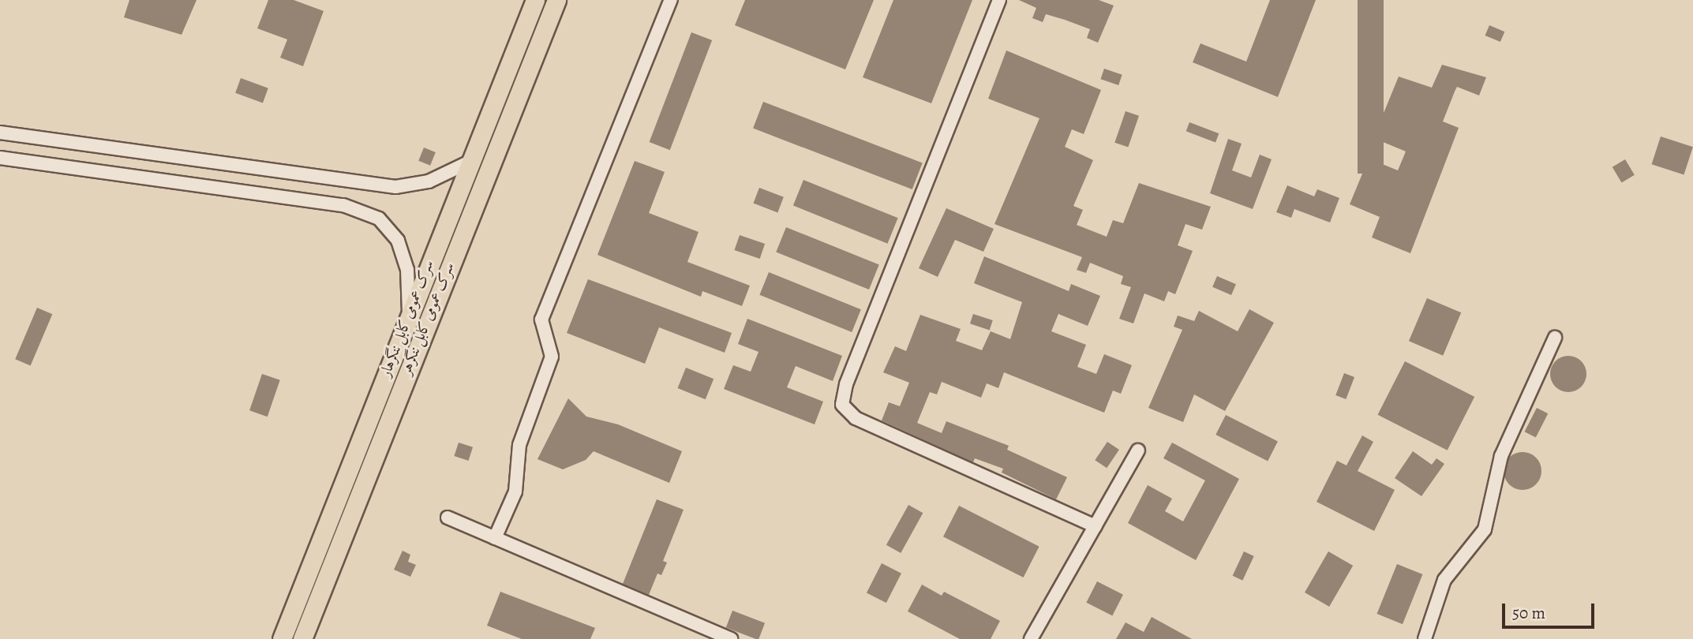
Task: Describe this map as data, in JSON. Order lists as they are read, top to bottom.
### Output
{
  "streets": {
    "highway": ["سرک عمومی کابل ننگرهار", "سرک عمومی کابل ننگرهر"]
  },
  "scale_bar": "50 m"
}
